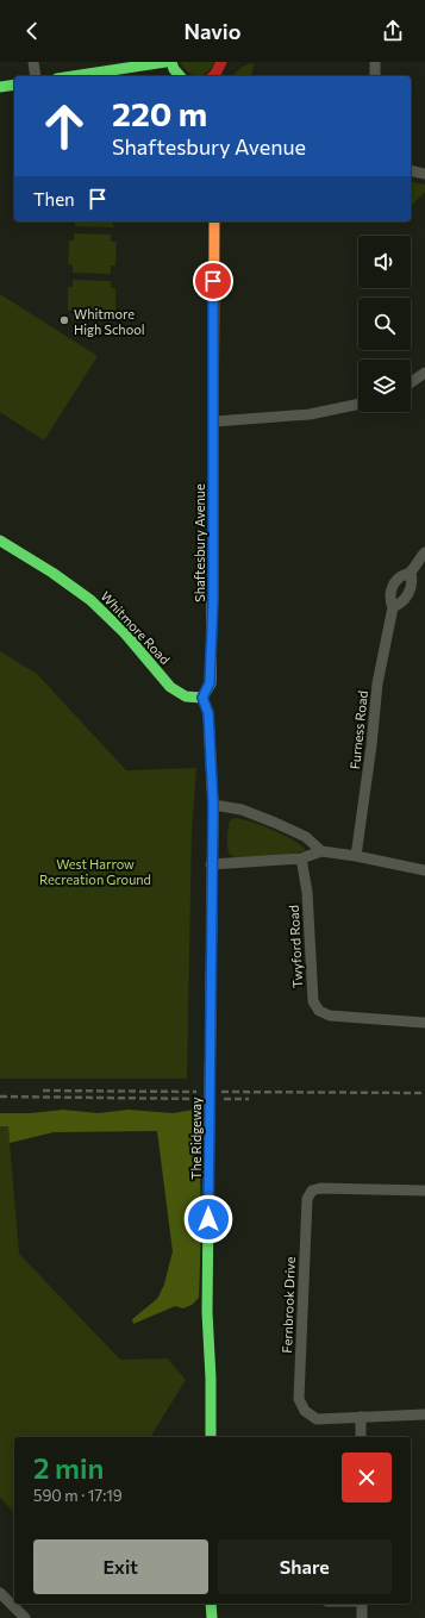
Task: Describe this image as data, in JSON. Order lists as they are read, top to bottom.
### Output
{
  "streets": {
    "street": [
      "Shaftesbury Avenue",
      "Whitmore Road",
      "Furness Road",
      "Twyford Road",
      "The Ridgeway",
      "Fernbrook Drive"
    ]
  },
  "crossings": [
    ["Shaftesbury Avenue", "Whitmore Road"]
  ],
  "parks": ["West Harrow Recreation Ground"],
  "places": ["Whitmore High School"],
  "page": {
    "header": "Navio",
    "turn": ["220 m", "Shaftesbury Avenue"],
    "then": "Then",
    "heading": ["2 min", "590 m · 17:19"],
    "buttons": ["Exit", "Share"]
  }
}
